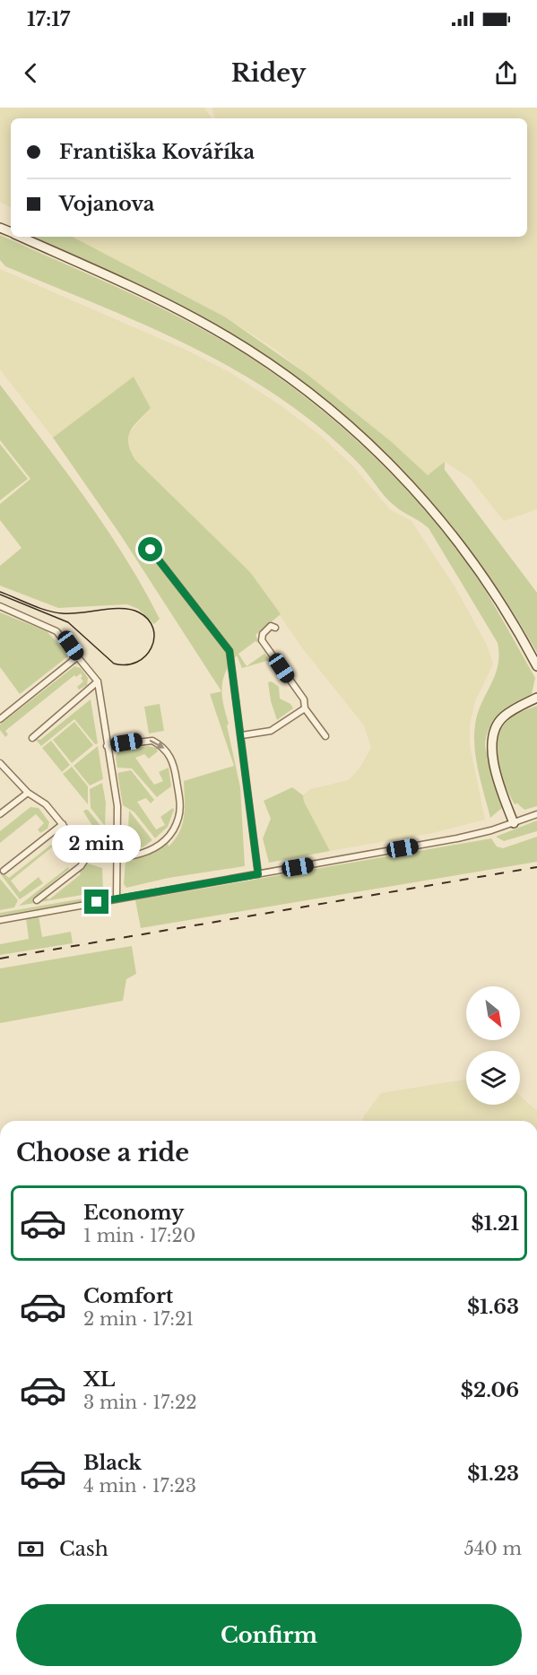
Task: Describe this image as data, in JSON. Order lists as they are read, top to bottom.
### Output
{
  "north": "bottom right",
  "page": {
    "status": "17:17",
    "header": "Ridey",
    "banner": ["Františka Kováříka", "Vojanova"],
    "bubble": "2 min",
    "heading": "Choose a ride",
    "list": [
      {
        "name": "Economy",
        "note": "1 min · 17:20",
        "value": "$1.21"
      },
      {
        "name": "Comfort",
        "note": "2 min · 17:21",
        "value": "$1.63"
      },
      {
        "name": "XL",
        "note": "3 min · 17:22",
        "value": "$2.06"
      },
      {
        "name": "Black",
        "note": "4 min · 17:23",
        "value": "$1.23"
      }
    ],
    "pay": ["Cash", "540 m"],
    "buttons": "Confirm"
  }
}
